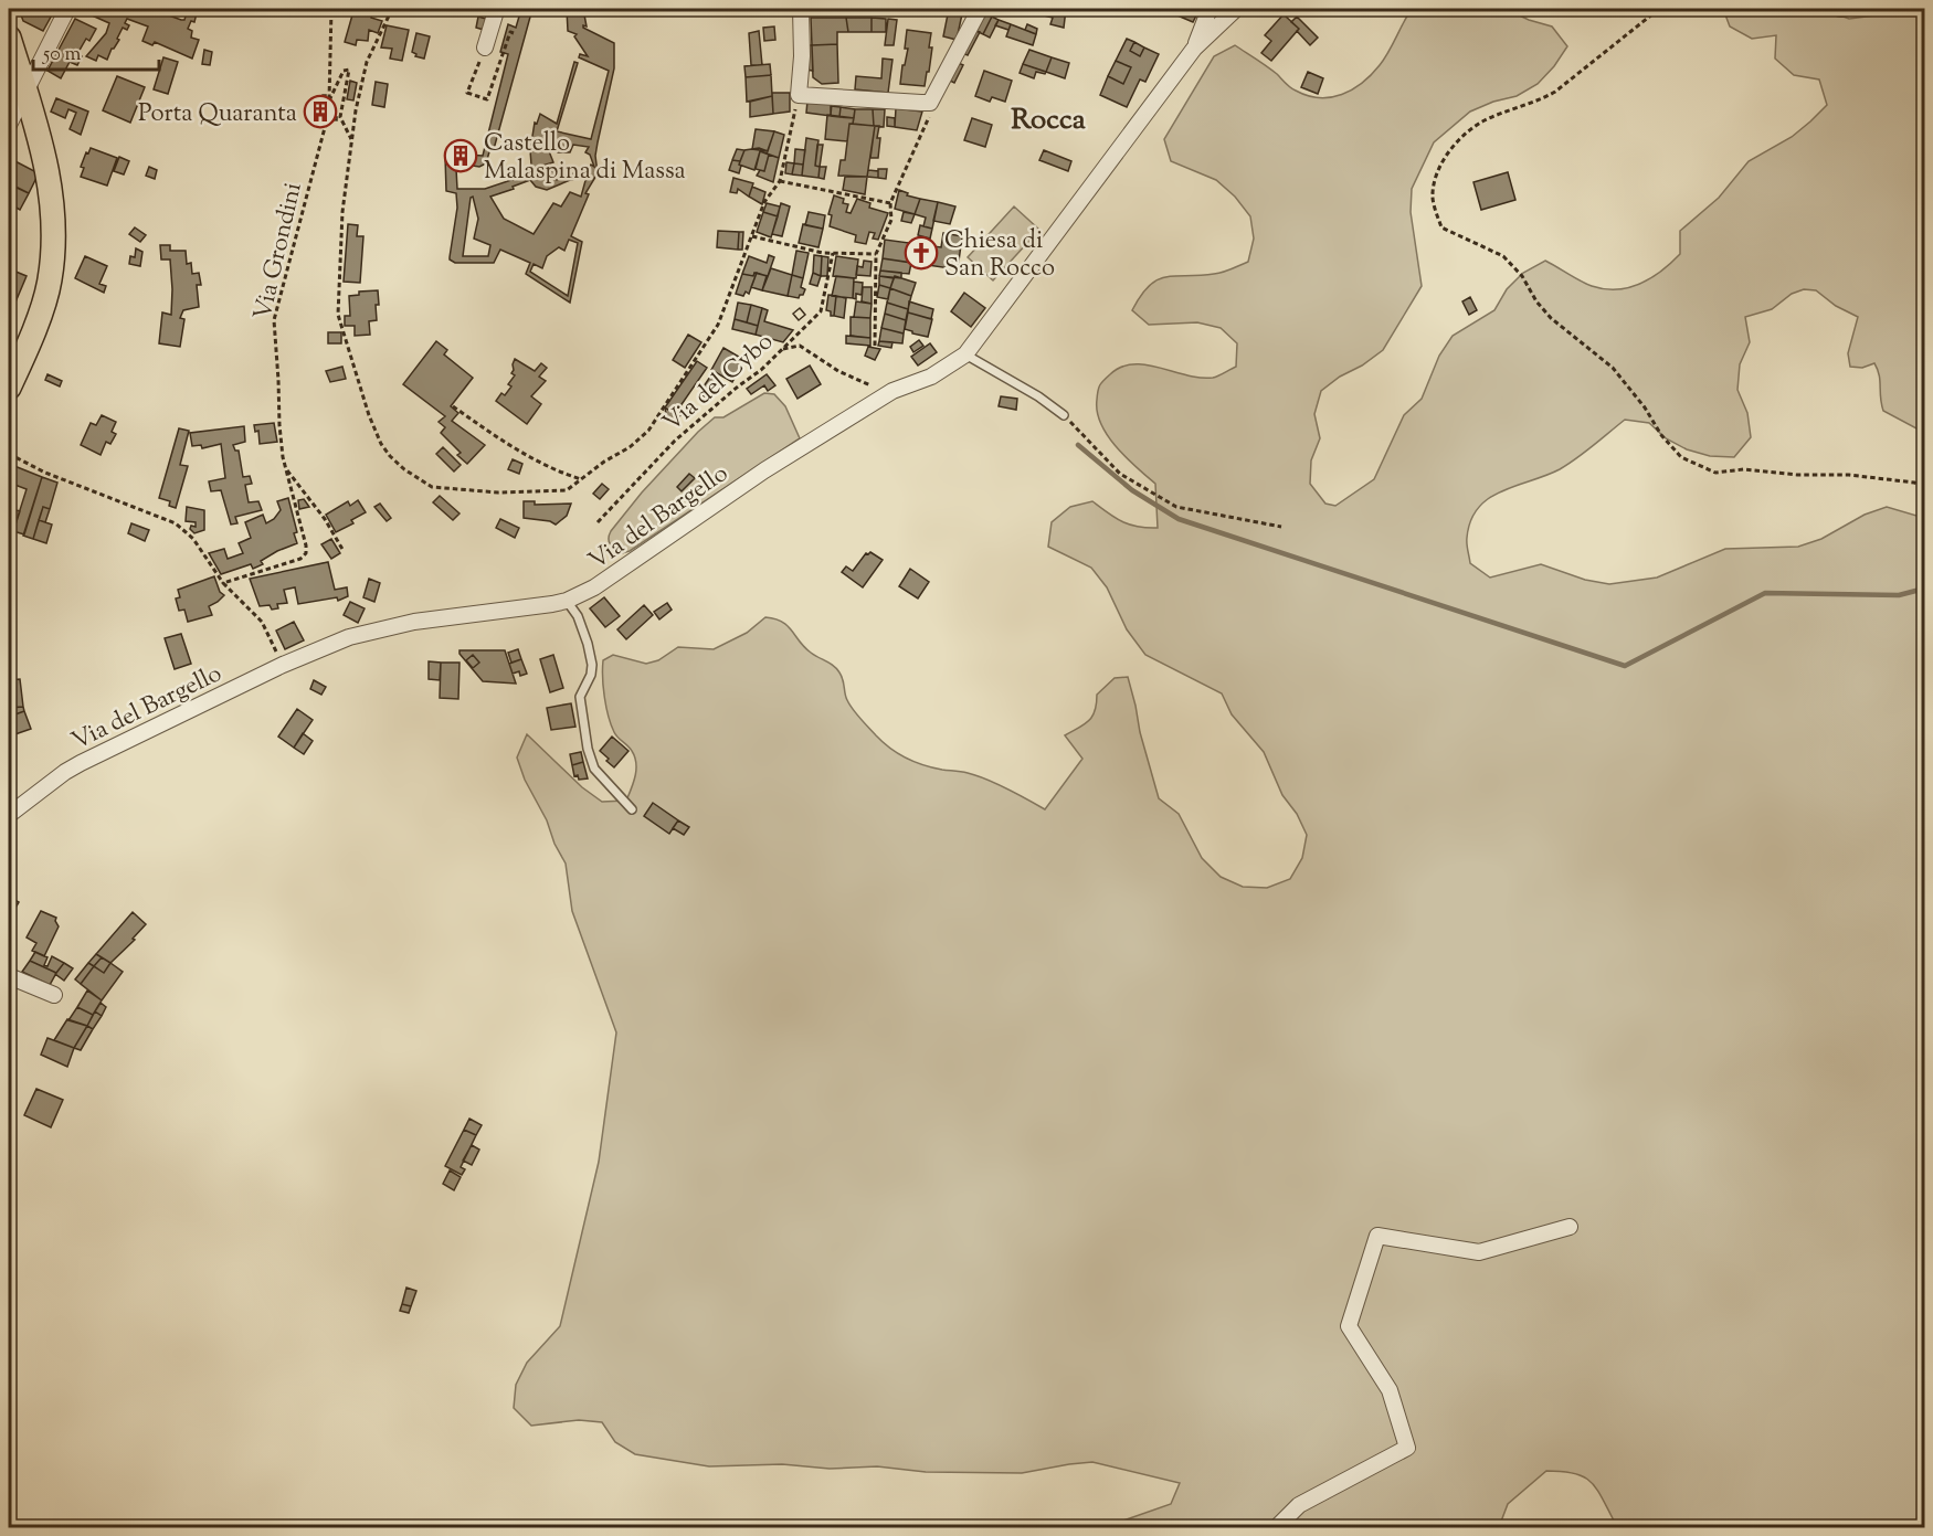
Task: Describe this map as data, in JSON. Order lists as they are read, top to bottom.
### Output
{
  "streets": {
    "street": ["Via del Bargello"],
    "path": ["Via Grondini", "Via del Cybo"]
  },
  "districts": ["Rocca"],
  "places": {
    "building": ["Porta Quaranta", "Castello Malaspina di Massa"],
    "church": ["Chiesa di San Rocco"]
  },
  "scale_bar": "50 m"
}
